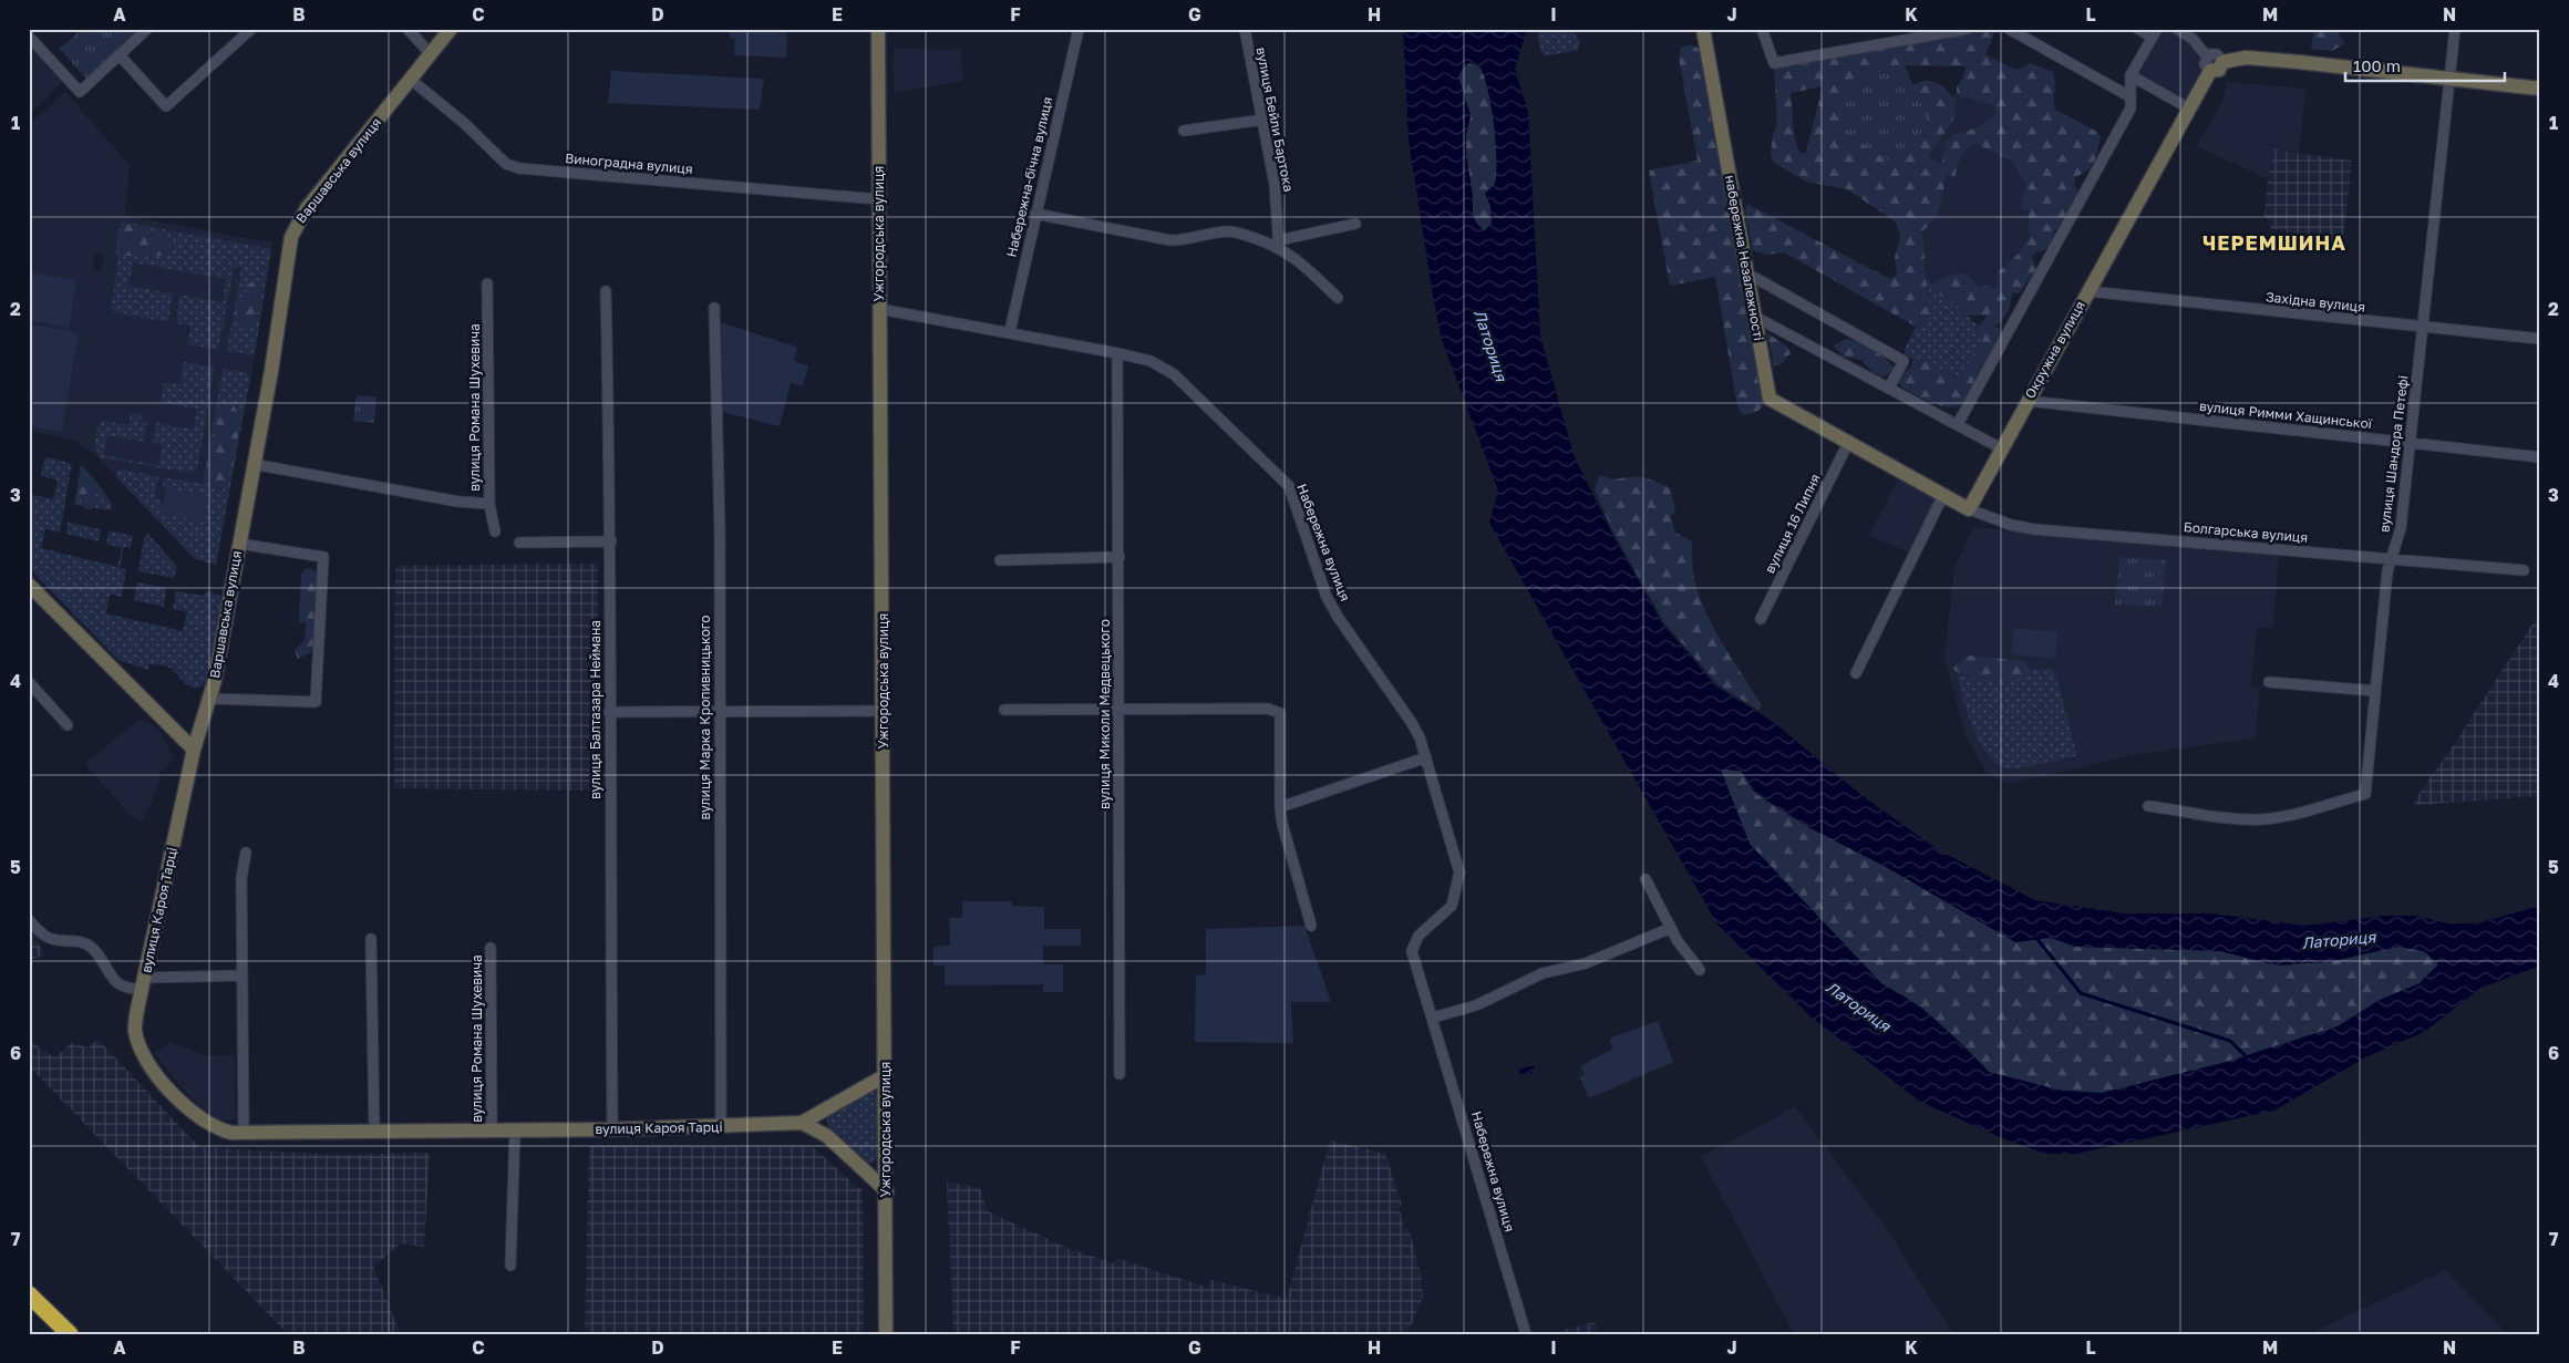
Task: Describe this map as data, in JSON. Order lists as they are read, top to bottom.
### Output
{
  "streets": {
    "street": [
      "вулиця Бейли Бартока",
      "Виноградна вулиця",
      "Варшавська вулиця",
      "Набережна-бічна вулиця",
      "Ужгородська вулиця",
      "набережна Незалежності",
      "Західна вулиця",
      "Окружна вулиця",
      "вулиця Романа Шухевича",
      "вулиця Римми Хащинської",
      "вулиця Шандора Петефі",
      "вулиця 16 Липня",
      "Болгарська вулиця",
      "Набережна вулиця",
      "вулиця Балтазара Неймана",
      "вулиця Миколи Медвецького",
      "вулиця Марка Кропивницького",
      "вулиця Кароя Тарці"
    ]
  },
  "crossings": [
    ["Виноградна вулиця", "Варшавська вулиця"],
    ["Виноградна вулиця", "Ужгородська вулиця"],
    ["Варшавська вулиця", "вулиця Кароя Тарці"],
    ["Набережна-бічна вулиця", "Набережна вулиця"],
    ["Ужгородська вулиця", "Набережна вулиця"],
    ["Ужгородська вулиця", "вулиця Кароя Тарці"],
    ["набережна Незалежності", "вулиця 16 Липня"],
    ["Західна вулиця", "Окружна вулиця"],
    ["Західна вулиця", "вулиця Шандора Петефі"],
    ["Окружна вулиця", "вулиця Римми Хащинської"],
    ["Окружна вулиця", "вулиця Шандора Петефі"],
    ["Окружна вулиця", "Болгарська вулиця"],
    ["вулиця Романа Шухевича", "вулиця Кароя Тарці"],
    ["вулиця Римми Хащинської", "вулиця Шандора Петефі"],
    ["вулиця Шандора Петефі", "Болгарська вулиця"],
    ["Набережна вулиця", "вулиця Миколи Медвецького"],
    ["вулиця Балтазара Неймана", "вулиця Кароя Тарці"],
    ["вулиця Марка Кропивницького", "вулиця Кароя Тарці"]
  ],
  "districts": ["ЧЕРЕМШИНА"],
  "water": ["Латориця"],
  "scale_bar": "100 m",
  "grid": {
    "columns": [
      "A",
      "B",
      "C",
      "D",
      "E",
      "F",
      "G",
      "H",
      "I",
      "J",
      "K",
      "L",
      "M",
      "N"
    ],
    "rows": [
      "1",
      "2",
      "3",
      "4",
      "5",
      "6",
      "7"
    ]
  }
}
